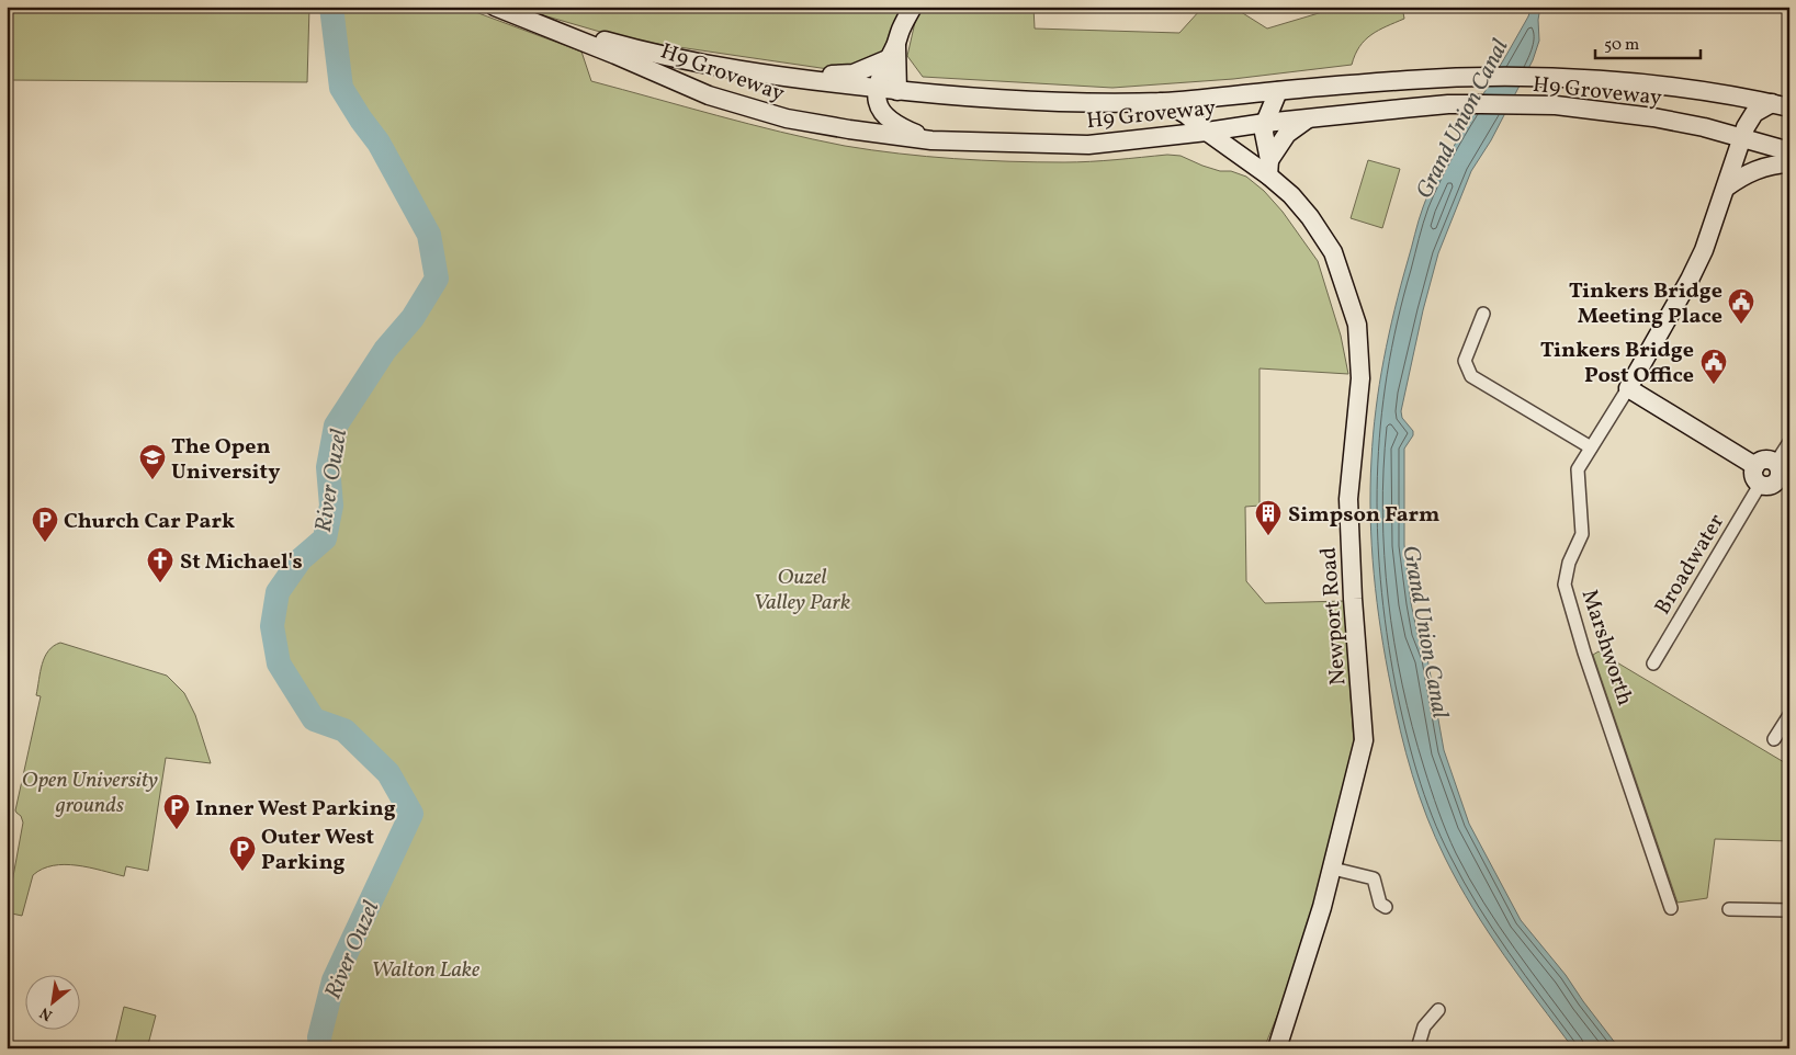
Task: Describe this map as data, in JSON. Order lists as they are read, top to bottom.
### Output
{
  "streets": {
    "street": [
      "H9 Groveway",
      "Broadwater",
      "Newport Road",
      "Marshworth"
    ]
  },
  "crossings": [
    ["H9 Groveway", "Newport Road"],
    ["H9 Groveway", "Marshworth"]
  ],
  "water": ["Grand Union Canal", "River Ouzel"],
  "parks": ["Ouzel Valley Park", "Open University grounds", "Walton Lake"],
  "places": {
    "public building": ["Tinkers Bridge Meeting Place", "Tinkers Bridge Post Office"],
    "school or university": ["The Open University"],
    "building": ["Simpson Farm"],
    "parking": ["Church Car Park", "Inner West Parking", "Outer West Parking"],
    "church": ["St Michael's"]
  },
  "scale_bar": "50 m",
  "north": "bottom left"
}
